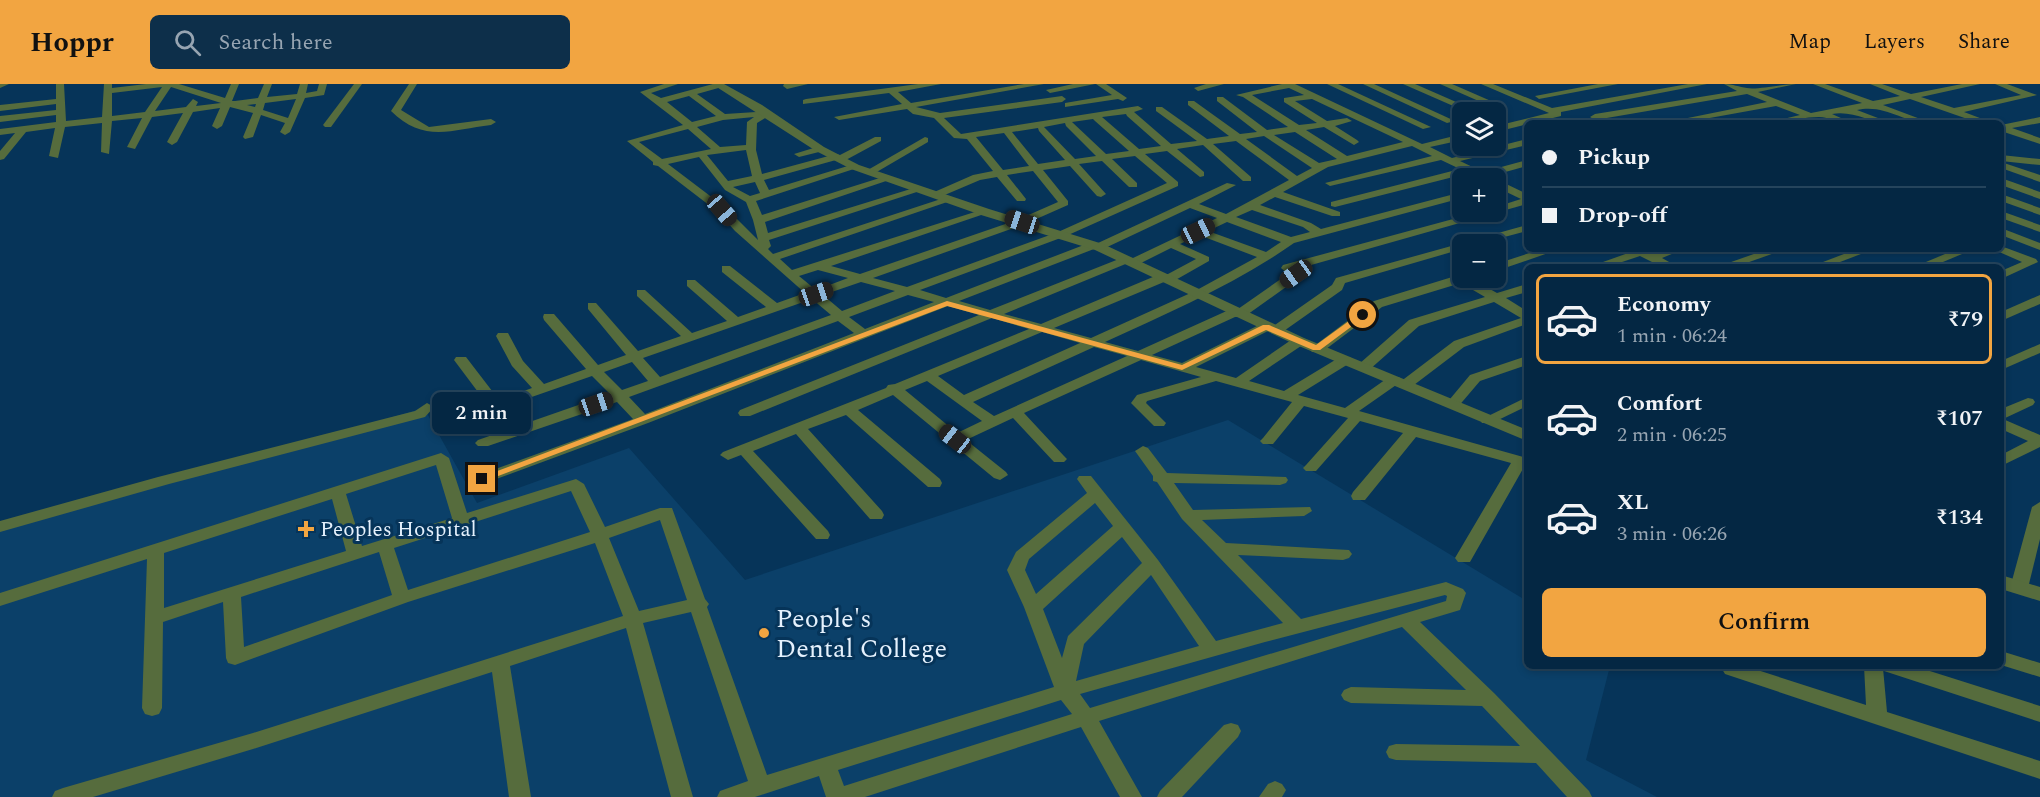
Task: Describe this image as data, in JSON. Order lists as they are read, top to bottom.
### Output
{
  "places": {
    "health": ["Peoples Hospital"],
    "other": ["People's Dental College"]
  },
  "page": {
    "header": "Hoppr",
    "search": "Search here",
    "nav": ["Map", "Layers", "Share"],
    "map_buttons": ["+", "−"],
    "banner": ["Pickup", "Drop-off"],
    "list": [
      {
        "name": "Economy",
        "note": "1 min · 06:24",
        "value": "₹79"
      },
      {
        "name": "Comfort",
        "note": "2 min · 06:25",
        "value": "₹107"
      },
      {
        "name": "XL",
        "note": "3 min · 06:26",
        "value": "₹134"
      }
    ],
    "bubble": "2 min",
    "buttons": "Confirm"
  }
}
